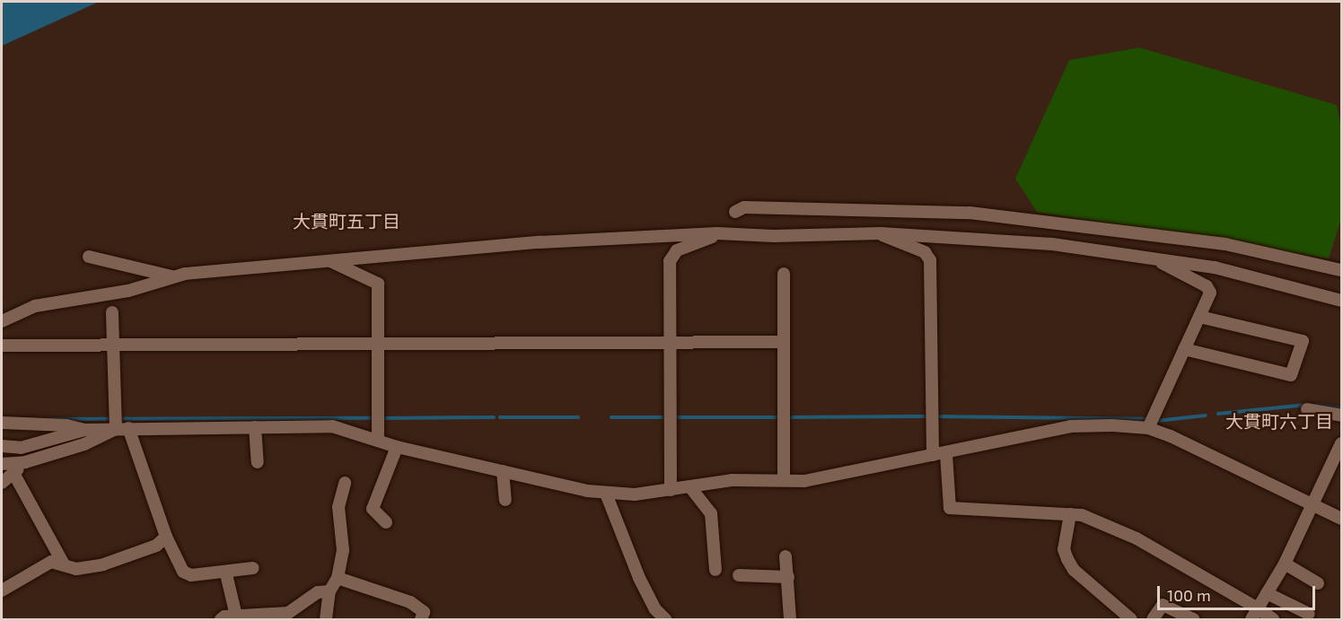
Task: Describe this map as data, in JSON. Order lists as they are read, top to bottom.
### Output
{
  "districts": ["大貫町五丁目", "大貫町六丁目"],
  "scale_bar": "100 m"
}
